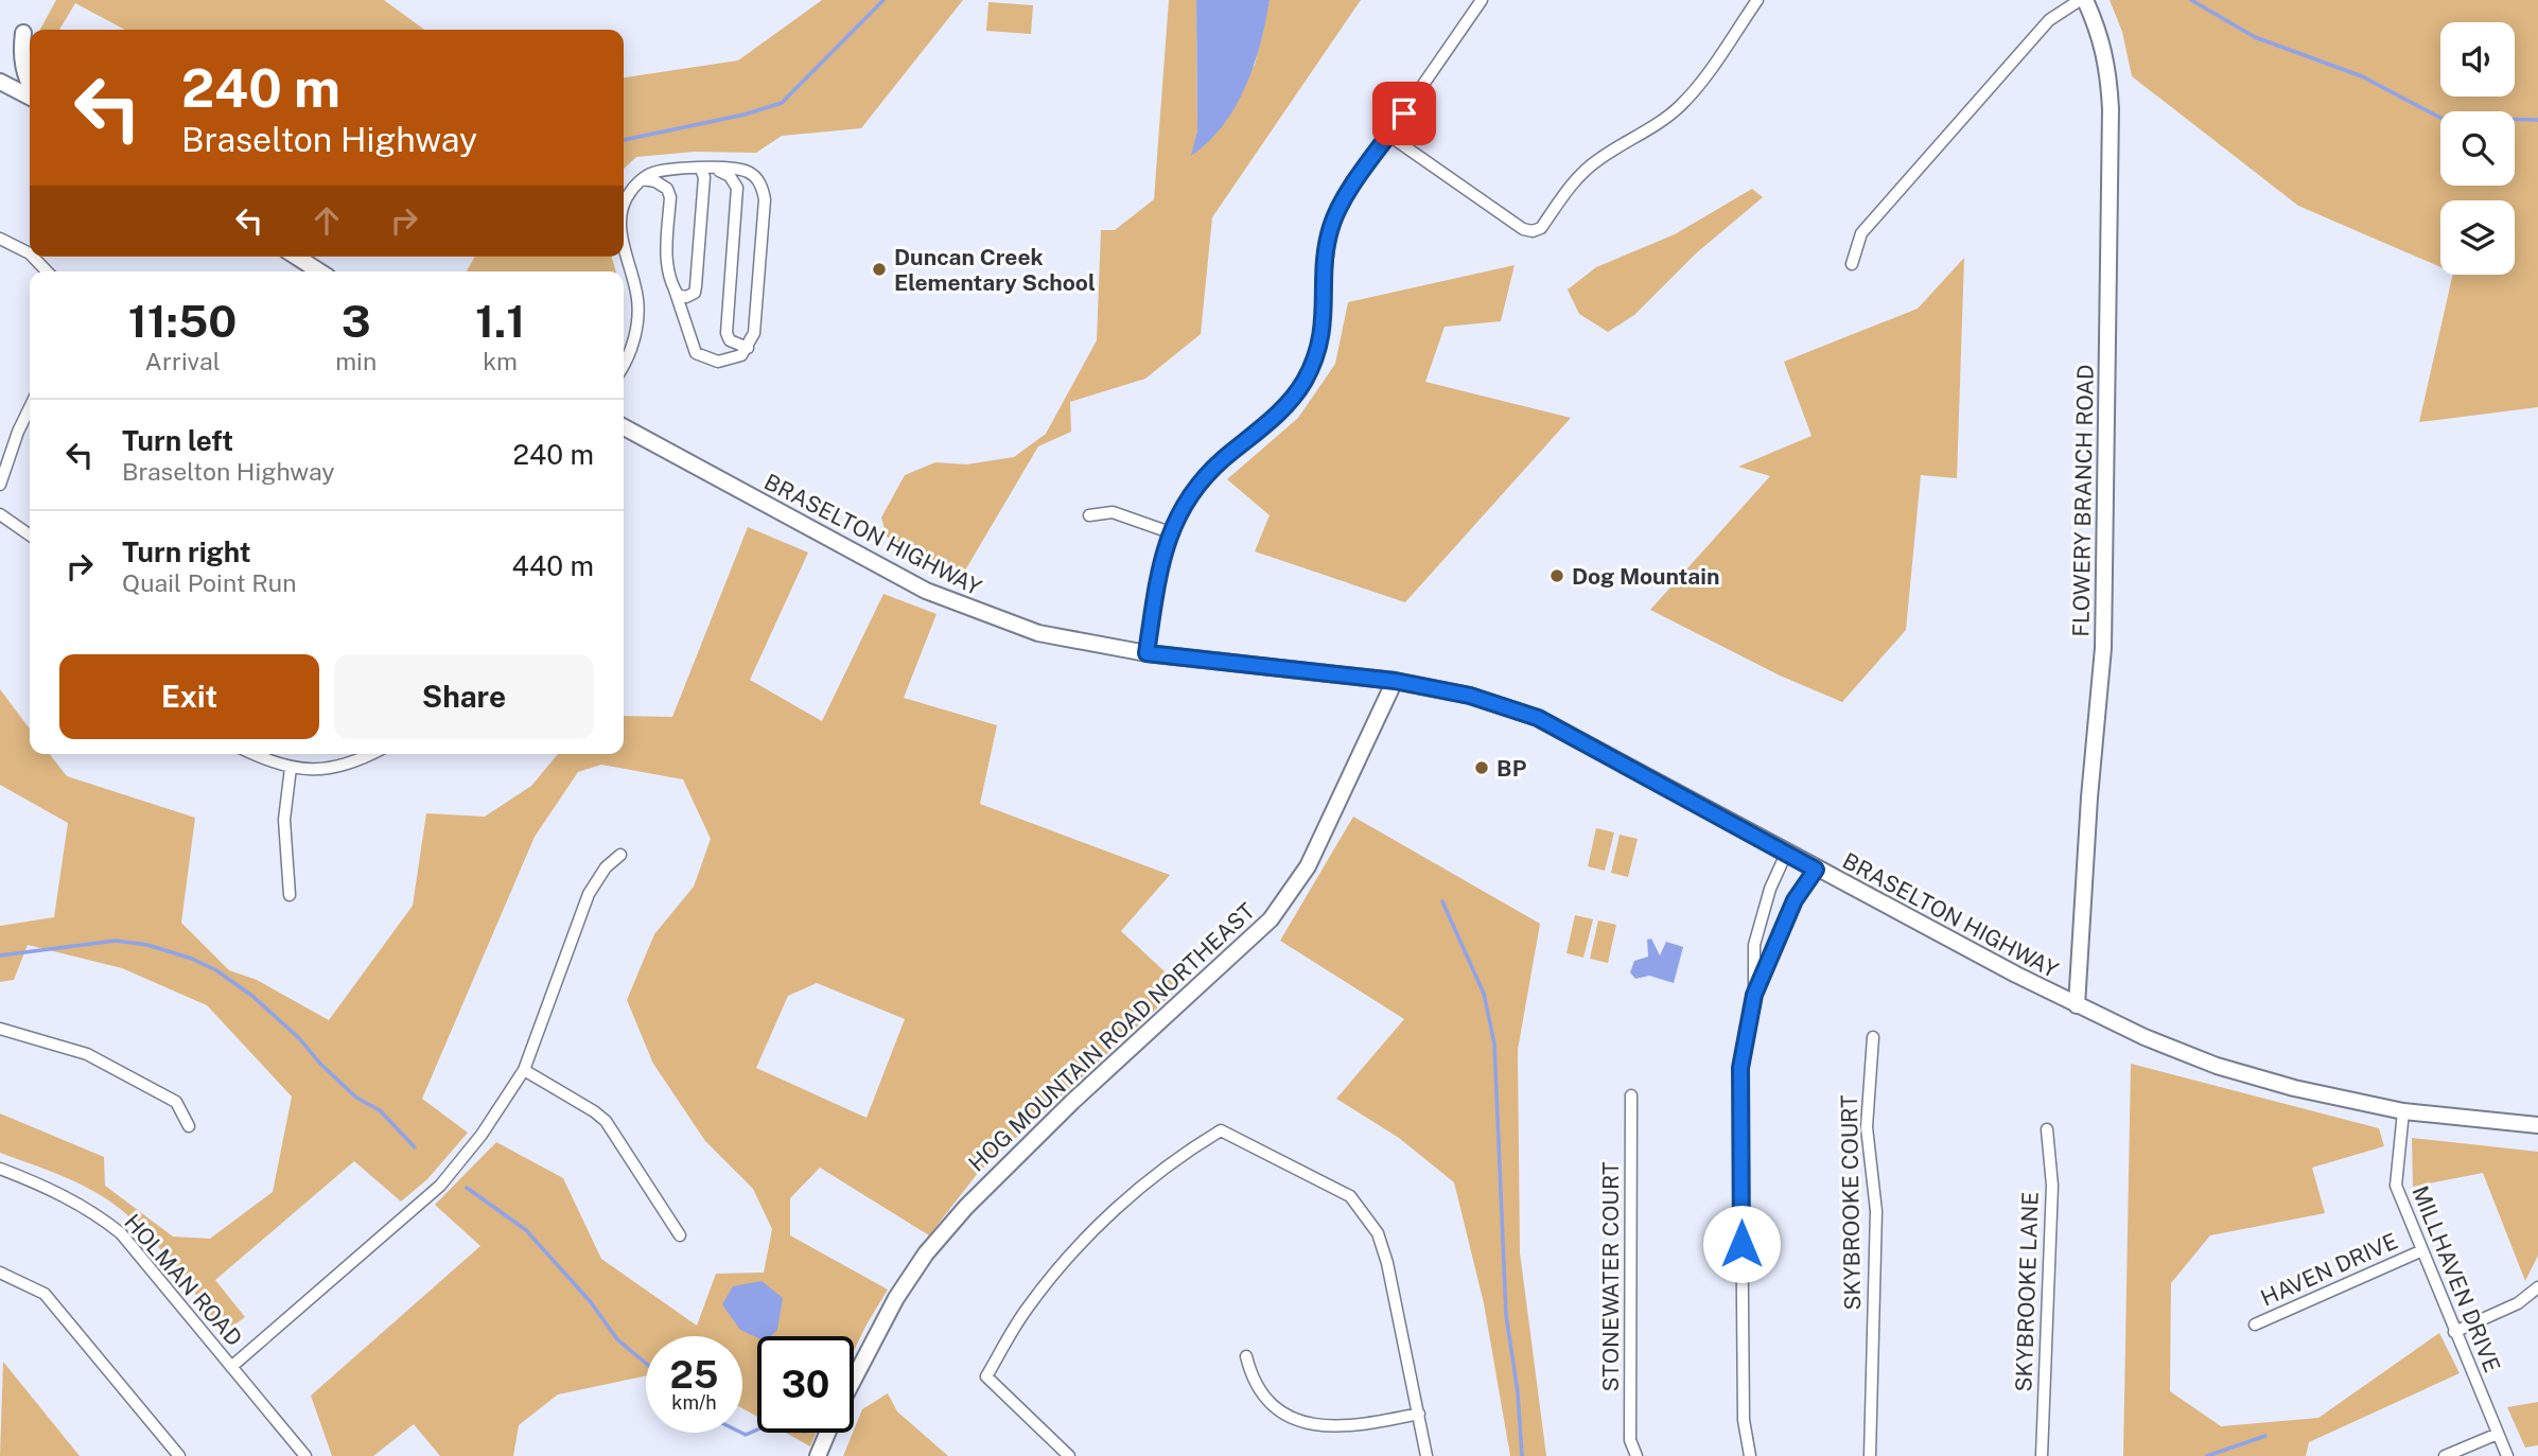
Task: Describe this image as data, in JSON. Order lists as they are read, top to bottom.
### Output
{
  "streets": {
    "main road": ["FLOWERY BRANCH ROAD", "BRASELTON HIGHWAY", "HOG MOUNTAIN ROAD NORTHEAST"],
    "street": [
      "SKYBROOKE COURT",
      "HAVEN DRIVE",
      "STONEWATER COURT",
      "MILLHAVEN DRIVE",
      "HOLMAN ROAD",
      "SKYBROOKE LANE"
    ]
  },
  "crossings": [
    ["FLOWERY BRANCH ROAD", "BRASELTON HIGHWAY"],
    ["BRASELTON HIGHWAY", "HOG MOUNTAIN ROAD NORTHEAST"],
    ["BRASELTON HIGHWAY", "MILLHAVEN DRIVE"],
    ["HAVEN DRIVE", "MILLHAVEN DRIVE"]
  ],
  "places": ["Duncan Creek Elementary School", "Dog Mountain", "BP"],
  "page": {
    "turn": ["240 m", "Braselton Highway"],
    "eta": [
      "11:50",
      "Arrival",
      "3",
      "min",
      "1.1",
      "km"
    ],
    "list": [
      {
        "name": "Turn left",
        "note": "Braselton Highway",
        "value": "240 m"
      },
      {
        "name": "Turn right",
        "note": "Quail Point Run",
        "value": "440 m"
      }
    ],
    "buttons": ["Exit", "Share"],
    "speed": "25 km/h",
    "limit": "30"
  }
}
